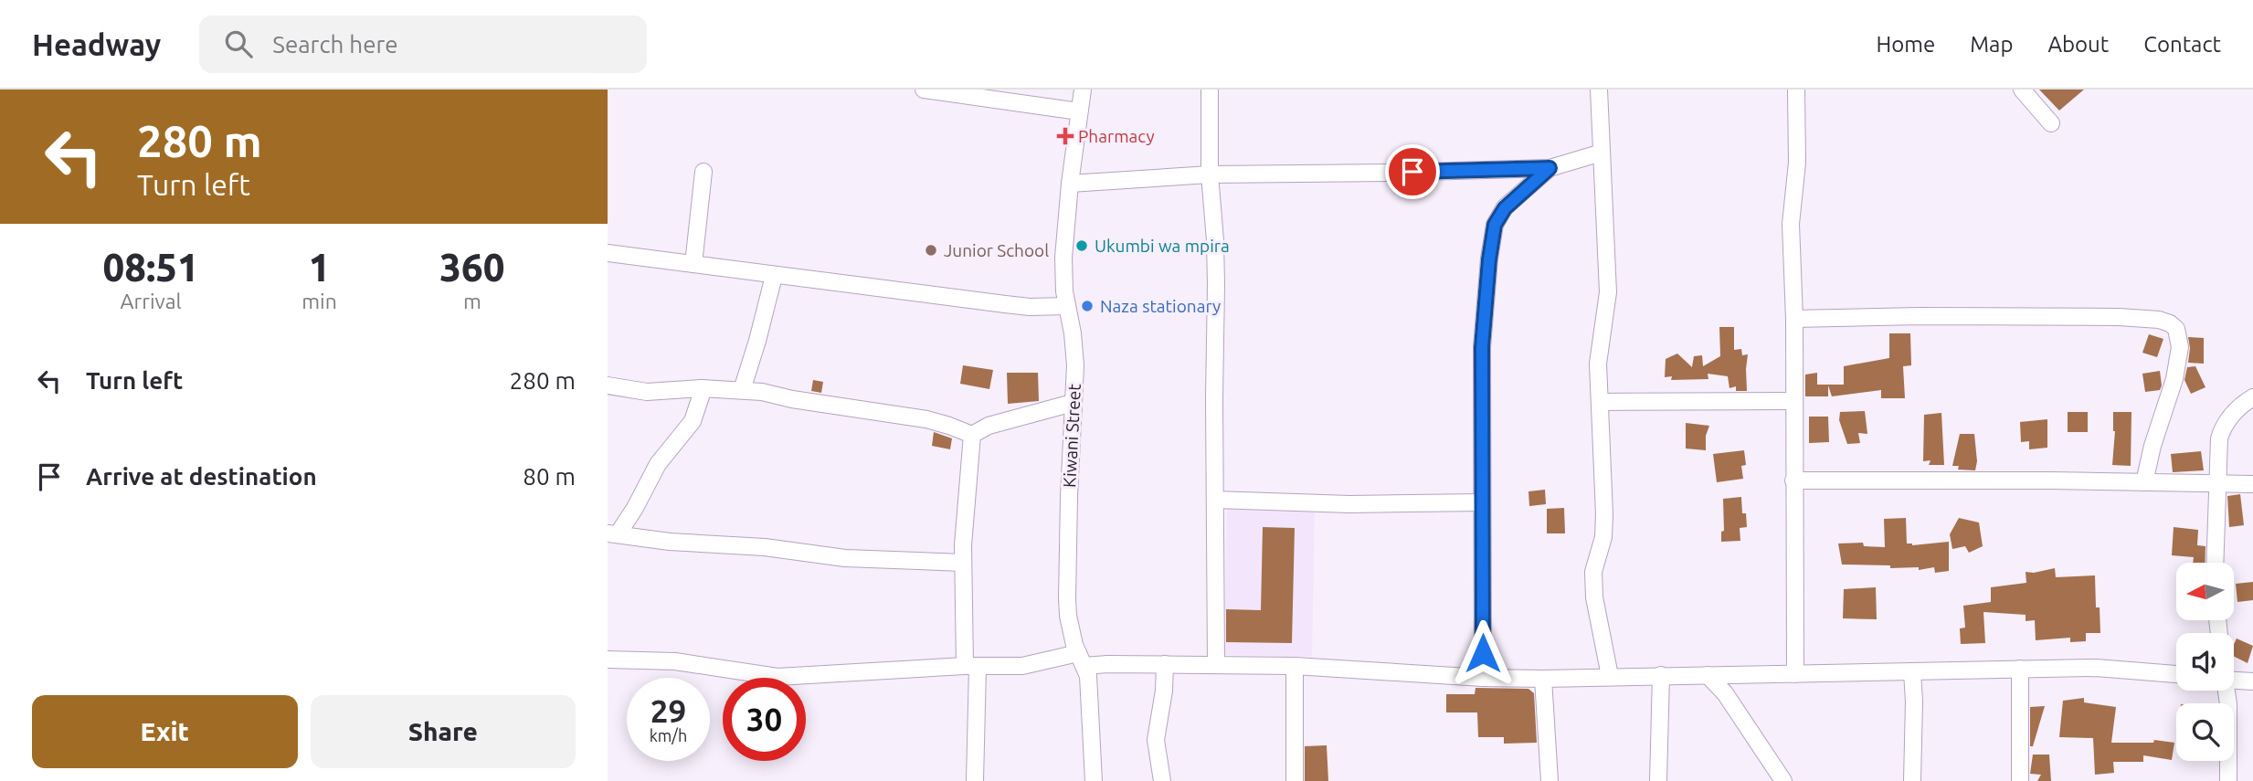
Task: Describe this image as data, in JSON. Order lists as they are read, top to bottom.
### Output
{
  "streets": {
    "street": ["Kiwani Street"]
  },
  "places": {
    "health": ["Pharmacy"],
    "other": ["Ukumbi wa mpira", "Junior School", "Naza stationary"]
  },
  "north": "left",
  "page": {
    "header": "Headway",
    "search": "Search here",
    "nav": [
      "Home",
      "Map",
      "About",
      "Contact"
    ],
    "turn": ["280 m", "Turn left"],
    "eta": [
      "08:51",
      "Arrival",
      "1",
      "min",
      "360",
      "m"
    ],
    "list": [
      {
        "name": "Turn left",
        "value": "280 m"
      },
      {
        "name": "Arrive at destination",
        "value": "80 m"
      }
    ],
    "speed": "29 km/h",
    "limit": "30",
    "buttons": ["Exit", "Share"]
  }
}
